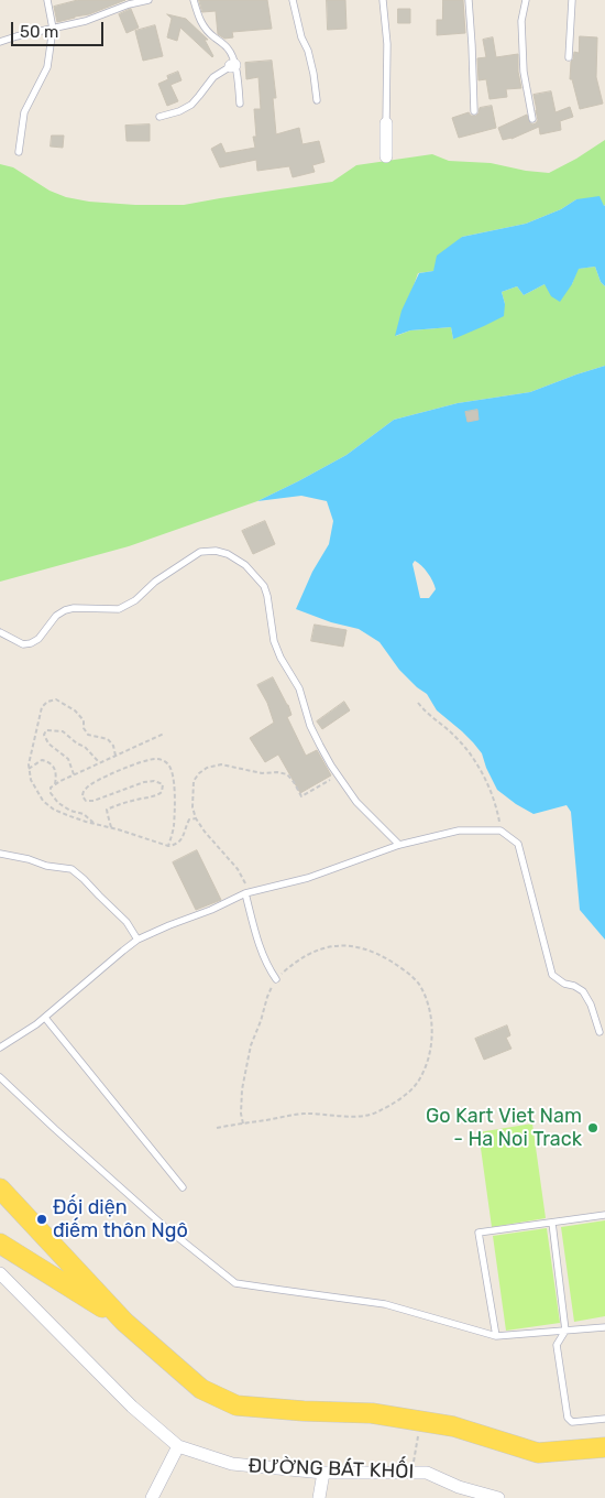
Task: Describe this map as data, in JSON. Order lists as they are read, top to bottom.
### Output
{
  "streets": {
    "street": ["ĐƯỜNG BÁT KHỐI"]
  },
  "places": ["Go Kart Viet Nam - Ha Noi Track", "Đối diện điếm thôn Ngô"],
  "scale_bar": "50 m"
}
